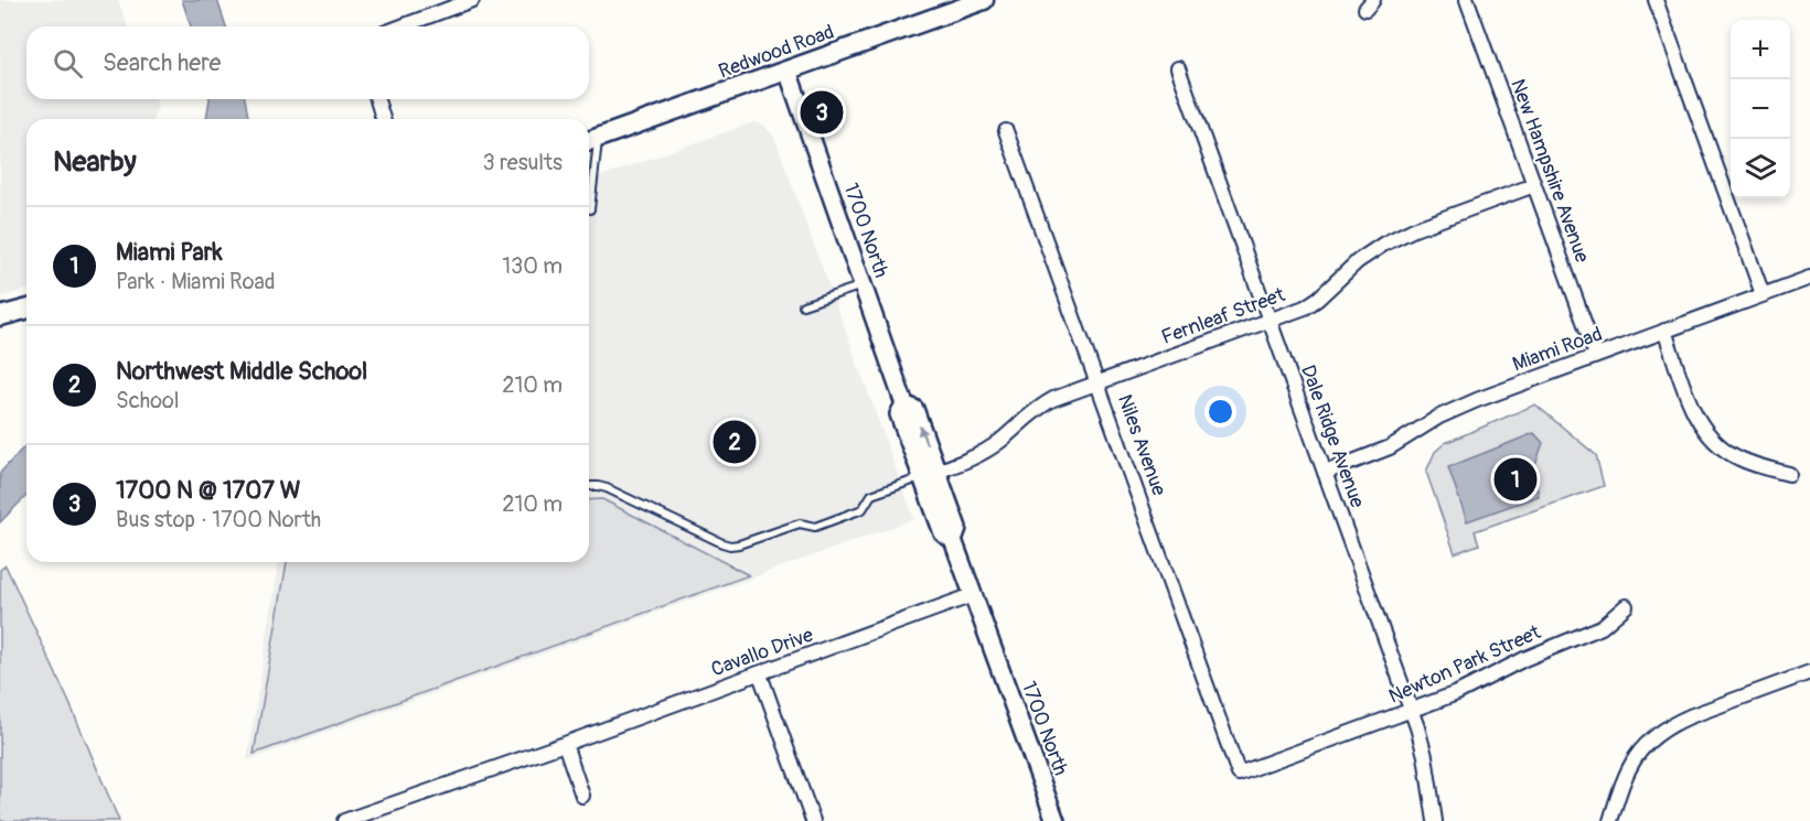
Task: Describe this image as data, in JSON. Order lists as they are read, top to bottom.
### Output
{
  "streets": {
    "main road": ["Redwood Road"],
    "street": [
      "New Hampshire Avenue",
      "1700 North",
      "Fernleaf Street",
      "Miami Road",
      "Dale Ridge Avenue",
      "Niles Avenue",
      "Cavallo Drive",
      "Newton Park Street"
    ]
  },
  "crossings": [
    ["Redwood Road", "1700 North"],
    ["New Hampshire Avenue", "Fernleaf Street"],
    ["New Hampshire Avenue", "Miami Road"],
    ["1700 North", "Fernleaf Street"],
    ["1700 North", "Cavallo Drive"],
    ["Fernleaf Street", "Dale Ridge Avenue"],
    ["Fernleaf Street", "Niles Avenue"],
    ["Miami Road", "Dale Ridge Avenue"],
    ["Dale Ridge Avenue", "Newton Park Street"],
    ["Niles Avenue", "Newton Park Street"]
  ],
  "page": {
    "map_buttons": ["+", "−"],
    "search": "Search here",
    "pins": ["3", "2", "1"],
    "heading": ["Nearby", "3 results"],
    "list": [
      {
        "mark": "1",
        "name": "Miami Park",
        "note": "Park · Miami Road",
        "value": "130 m"
      },
      {
        "mark": "2",
        "name": "Northwest Middle School",
        "note": "School",
        "value": "210 m"
      },
      {
        "mark": "3",
        "name": "1700 N @ 1707 W",
        "note": "Bus stop · 1700 North",
        "value": "210 m"
      }
    ]
  }
}
